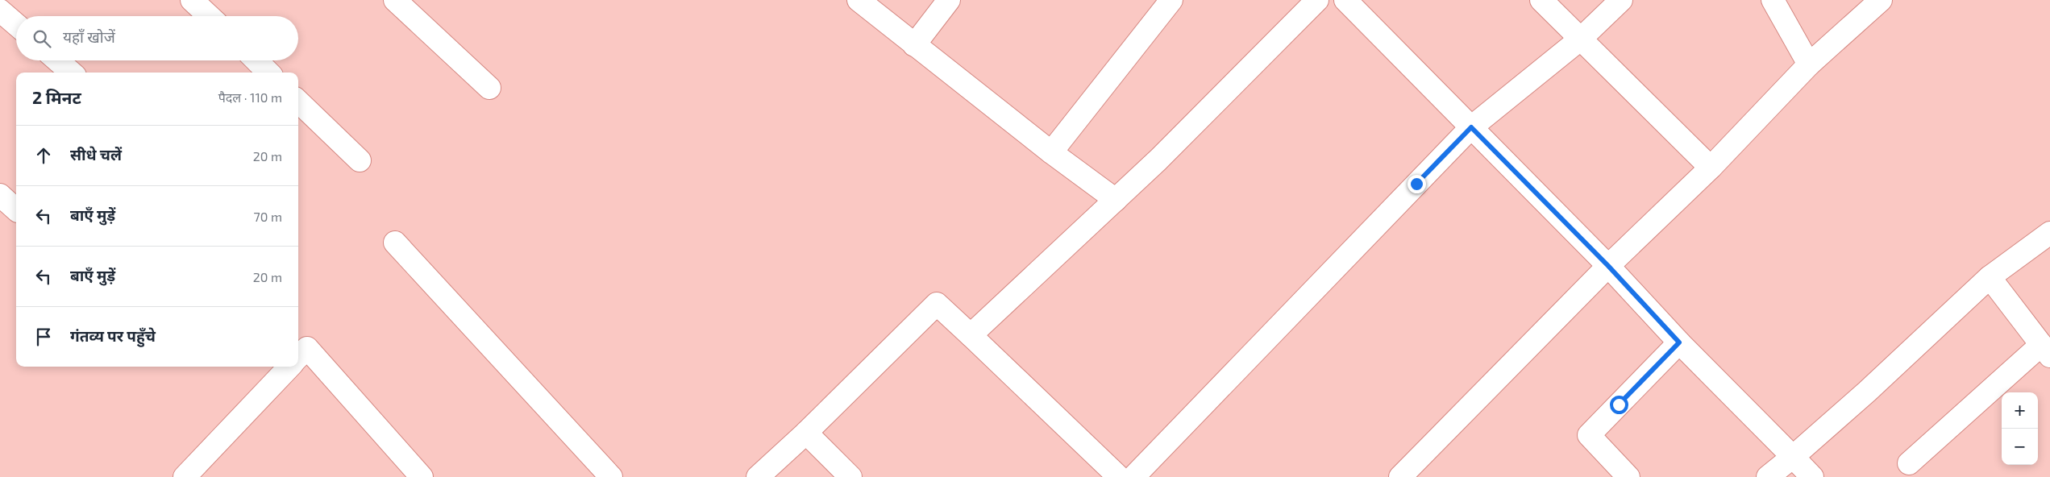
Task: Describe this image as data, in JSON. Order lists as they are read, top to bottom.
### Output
{
  "page": {
    "search": "यहाँ खोजें",
    "heading": ["2 मिनट", "पैदल · 110 m"],
    "list": [
      ["सीधे चलें", "20 m"],
      ["बाएँ मुड़ें", "70 m"],
      ["बाएँ मुड़ें", "20 m"],
      "गंतव्य पर पहुँचे"
    ],
    "map_buttons": ["+", "−"]
  }
}
